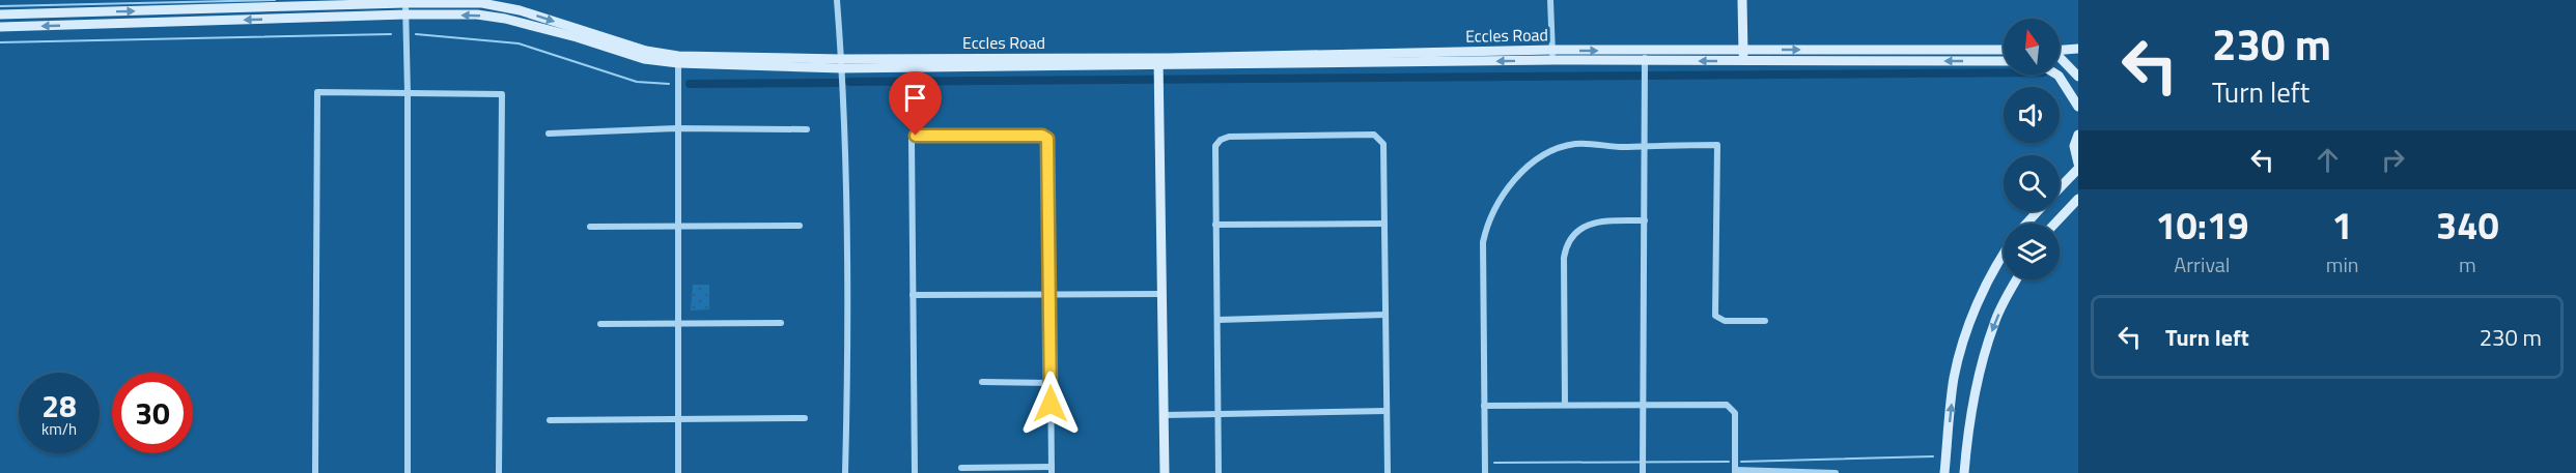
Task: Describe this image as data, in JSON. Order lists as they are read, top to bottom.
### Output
{
  "streets": {
    "street": ["Eccles Road"]
  },
  "north": "top",
  "page": {
    "turn": ["230 m", "Turn left"],
    "eta": [
      "10:19",
      "Arrival",
      "1",
      "min",
      "340",
      "m"
    ],
    "list": [
      {
        "name": "Turn left",
        "value": "230 m"
      }
    ],
    "speed": "28 km/h",
    "limit": "30"
  }
}
